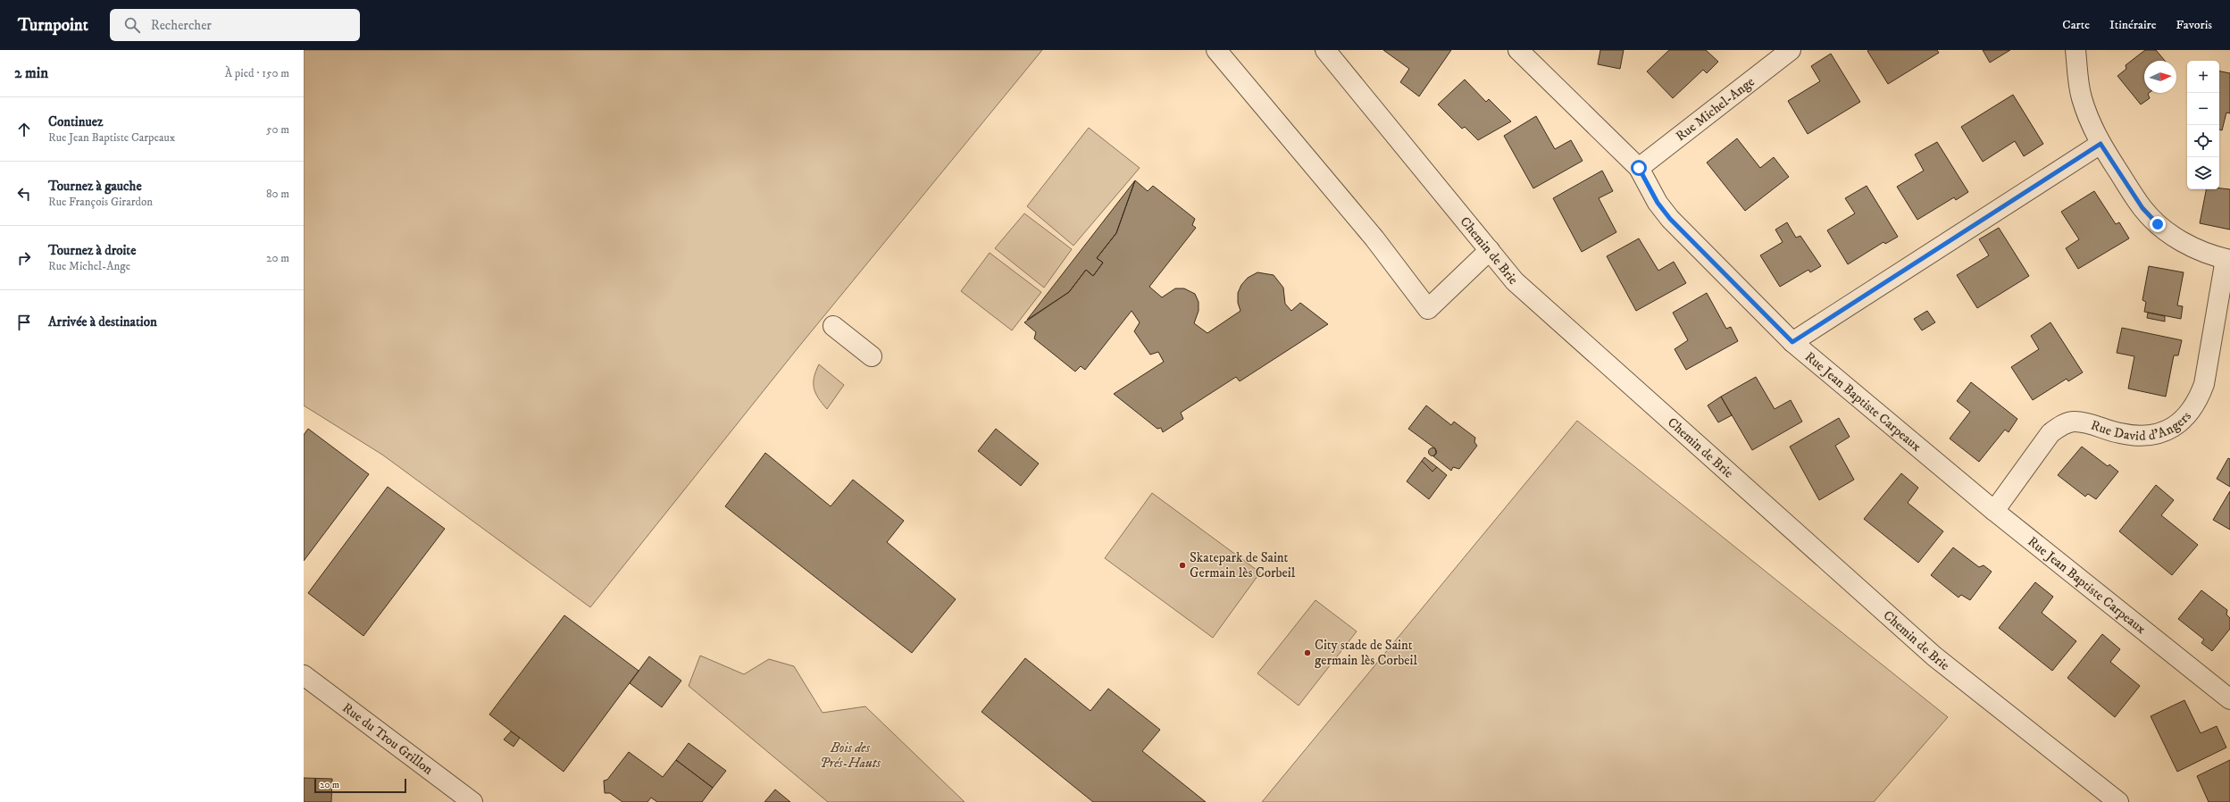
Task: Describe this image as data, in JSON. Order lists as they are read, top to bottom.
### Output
{
  "streets": {
    "street": [
      "Rue Michel-Ange",
      "Chemin de Brie",
      "Rue Jean Baptiste Carpeaux",
      "Rue David d'Angers",
      "Rue du Trou Grillon"
    ]
  },
  "crossings": [
    ["Rue Michel-Ange", "Rue Jean Baptiste Carpeaux"],
    ["Rue Jean Baptiste Carpeaux", "Rue David d'Angers"]
  ],
  "parks": ["Bois des Prés-Hauts"],
  "places": ["Skatepark de Saint Germain lès Corbeil", "City stade de Saint germain lès Corbeil"],
  "scale_bar": "20 m",
  "north": "right",
  "page": {
    "header": "Turnpoint",
    "search": "Rechercher",
    "nav": ["Carte", "Itinéraire", "Favoris"],
    "heading": ["2 min", "À pied · 150 m"],
    "map_buttons": ["+", "−"],
    "list": [
      ["Continuez", "Rue Jean Baptiste Carpeaux", "50 m"],
      ["Tournez à gauche", "Rue François Girardon", "80 m"],
      ["Tournez à droite", "Rue Michel-Ange", "20 m"],
      "Arrivée à destination"
    ],
    "scale": "20 m"
  }
}
